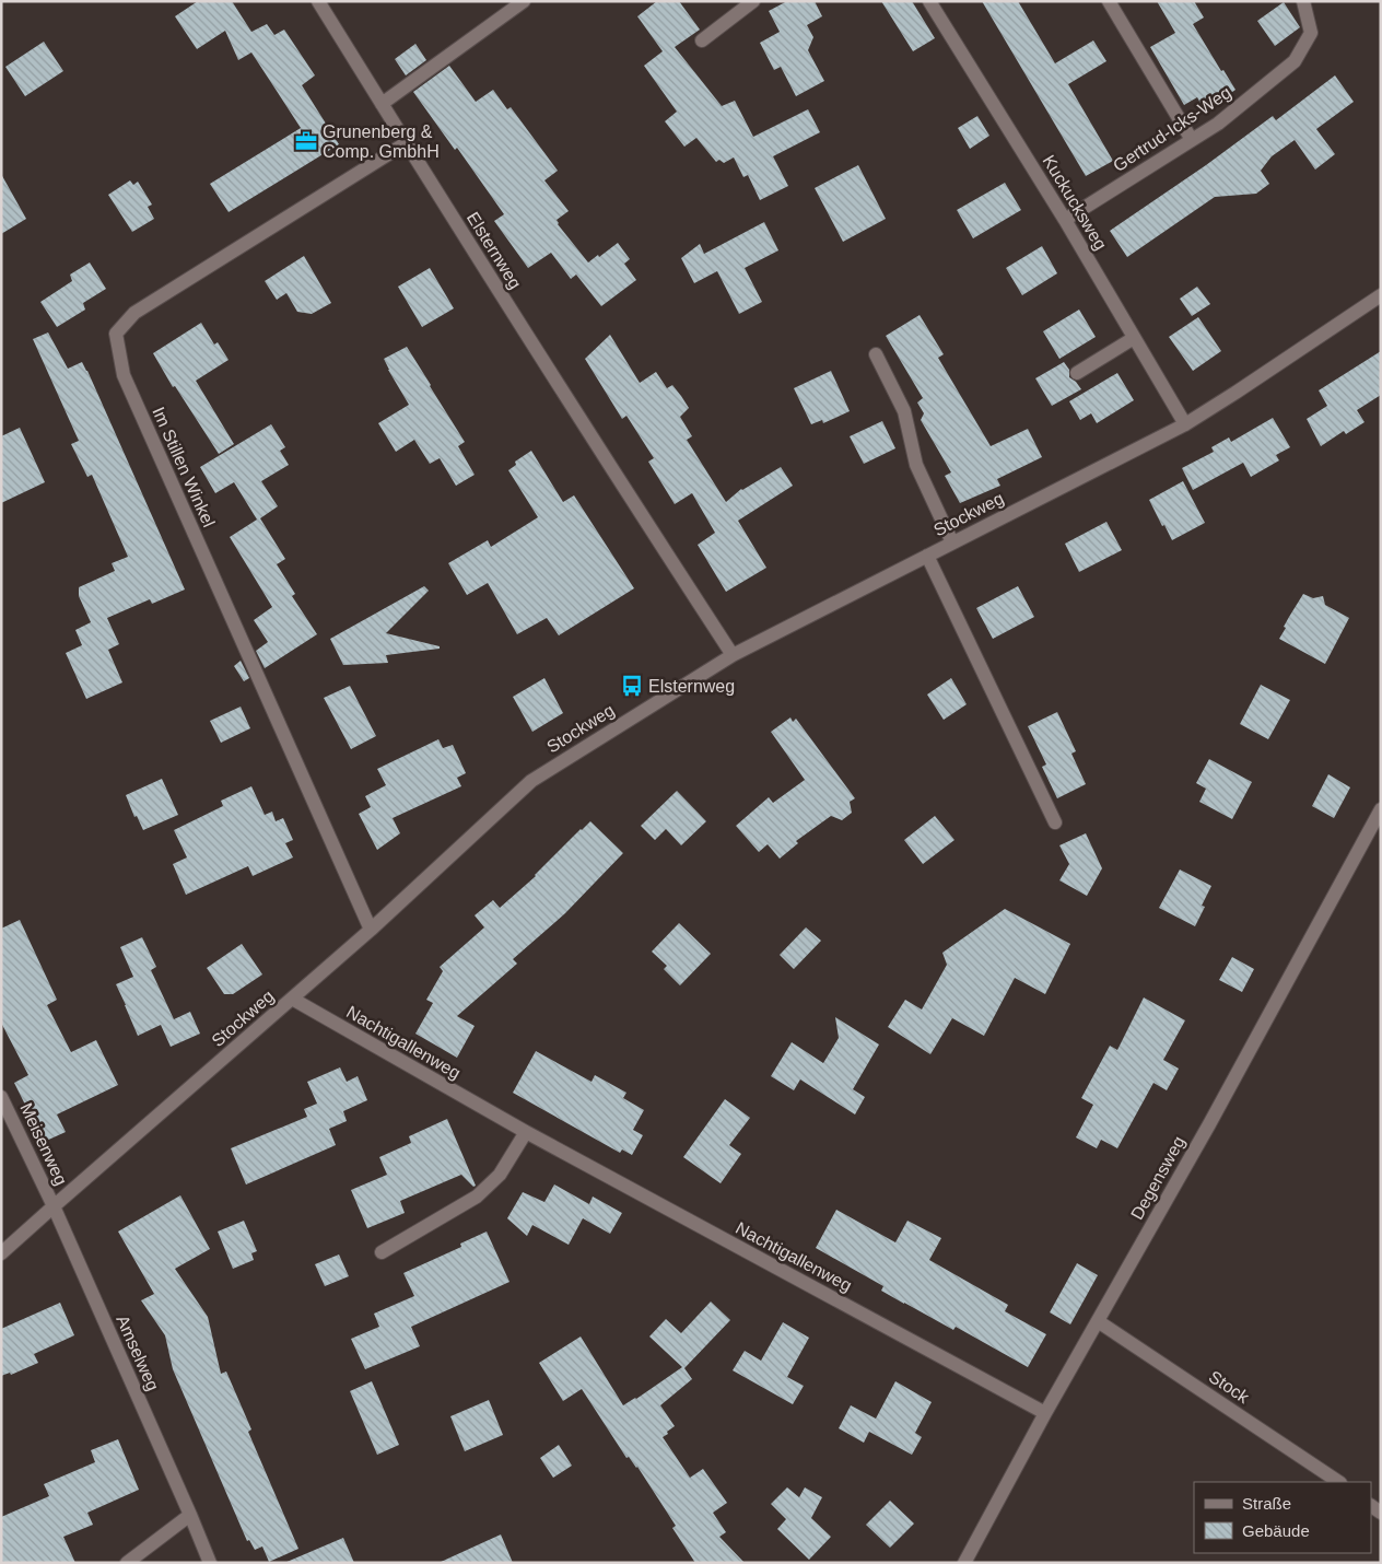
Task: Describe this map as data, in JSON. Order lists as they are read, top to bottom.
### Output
{
  "streets": {
    "street": [
      "Gertrud-Icks-Weg",
      "Kuckucksweg",
      "Elsternweg",
      "Im Stillen Winkel",
      "Stockweg",
      "Nachtigallenweg",
      "Meisenweg",
      "Degensweg",
      "Amselweg",
      "Stock"
    ]
  },
  "crossings": [
    ["Gertrud-Icks-Weg", "Kuckucksweg"],
    ["Kuckucksweg", "Stockweg"],
    ["Elsternweg", "Im Stillen Winkel"],
    ["Elsternweg", "Stockweg"],
    ["Im Stillen Winkel", "Stockweg"],
    ["Stockweg", "Nachtigallenweg"],
    ["Stockweg", "Meisenweg"],
    ["Stockweg", "Amselweg"],
    ["Nachtigallenweg", "Degensweg"],
    ["Meisenweg", "Amselweg"],
    ["Degensweg", "Stock"]
  ],
  "places": {
    "office": ["Grunenberg & Comp. GmbhH"],
    "bus stop": ["Elsternweg"]
  },
  "legend": ["Straße", "Gebäude"]
}
